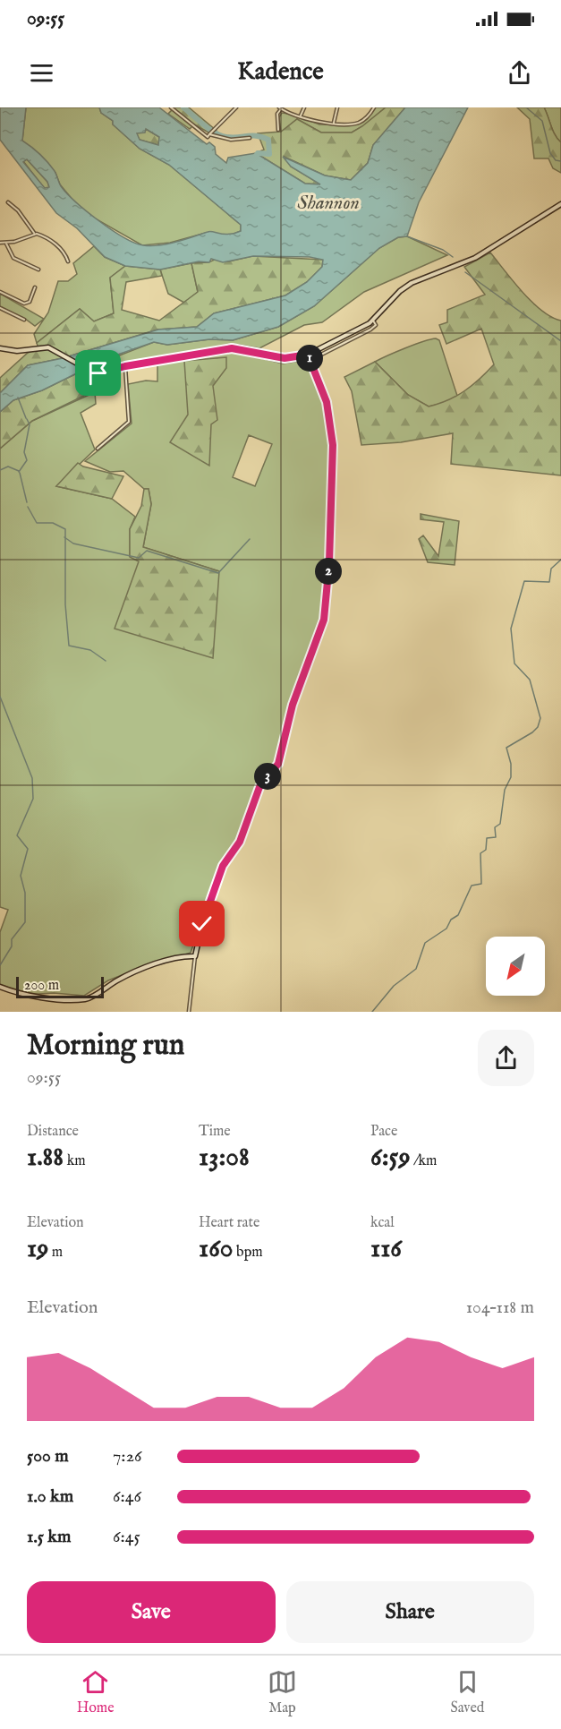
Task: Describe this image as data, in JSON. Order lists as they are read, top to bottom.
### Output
{
  "water": ["Shannon"],
  "scale_bar": "200 m",
  "north": "bottom left",
  "page": {
    "status": "09:55",
    "header": "Kadence",
    "pins": ["1", "2", "3"],
    "scale": "200 m",
    "heading": ["Morning run", "09:55"],
    "stats": [
      ["Distance", "1.88 km"],
      ["Time", "13:08"],
      ["Pace", "6:59 /km"],
      ["Elevation", "19 m"],
      ["Heart rate", "160 bpm"],
      ["kcal", "116"]
    ],
    "chart": ["Elevation", "104–118 m"],
    "list": [
      {
        "name": "500 m",
        "note": "7:26"
      },
      {
        "name": "1.0 km",
        "note": "6:46"
      },
      {
        "name": "1.5 km",
        "note": "6:45"
      }
    ],
    "buttons": ["Save", "Share"],
    "tabs": ["Home", "Map", "Saved"]
  }
}
